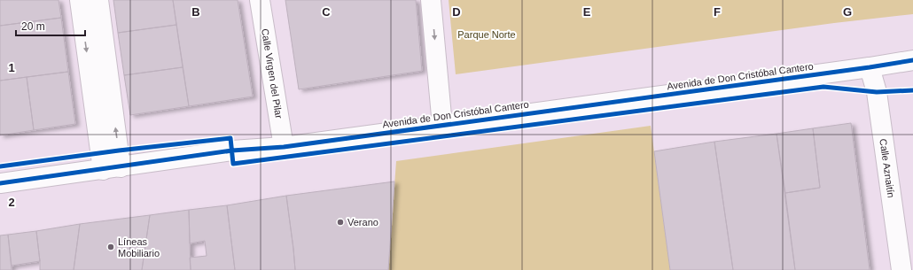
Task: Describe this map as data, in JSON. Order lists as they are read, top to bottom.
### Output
{
  "streets": {
    "main road": ["Calle Virgen del Pilar", "Avenida de Don Cristóbal Cantero", "Calle Aznaitín"]
  },
  "crossings": [
    ["Calle Virgen del Pilar", "Avenida de Don Cristóbal Cantero"],
    ["Avenida de Don Cristóbal Cantero", "Calle Aznaitín"]
  ],
  "parks": ["Parque Norte"],
  "places": ["Verano", "Líneas Mobiliario"],
  "scale_bar": "20 m",
  "grid": {
    "columns": [
      "B",
      "C",
      "D",
      "E",
      "F",
      "G"
    ],
    "rows": ["1", "2"]
  }
}
